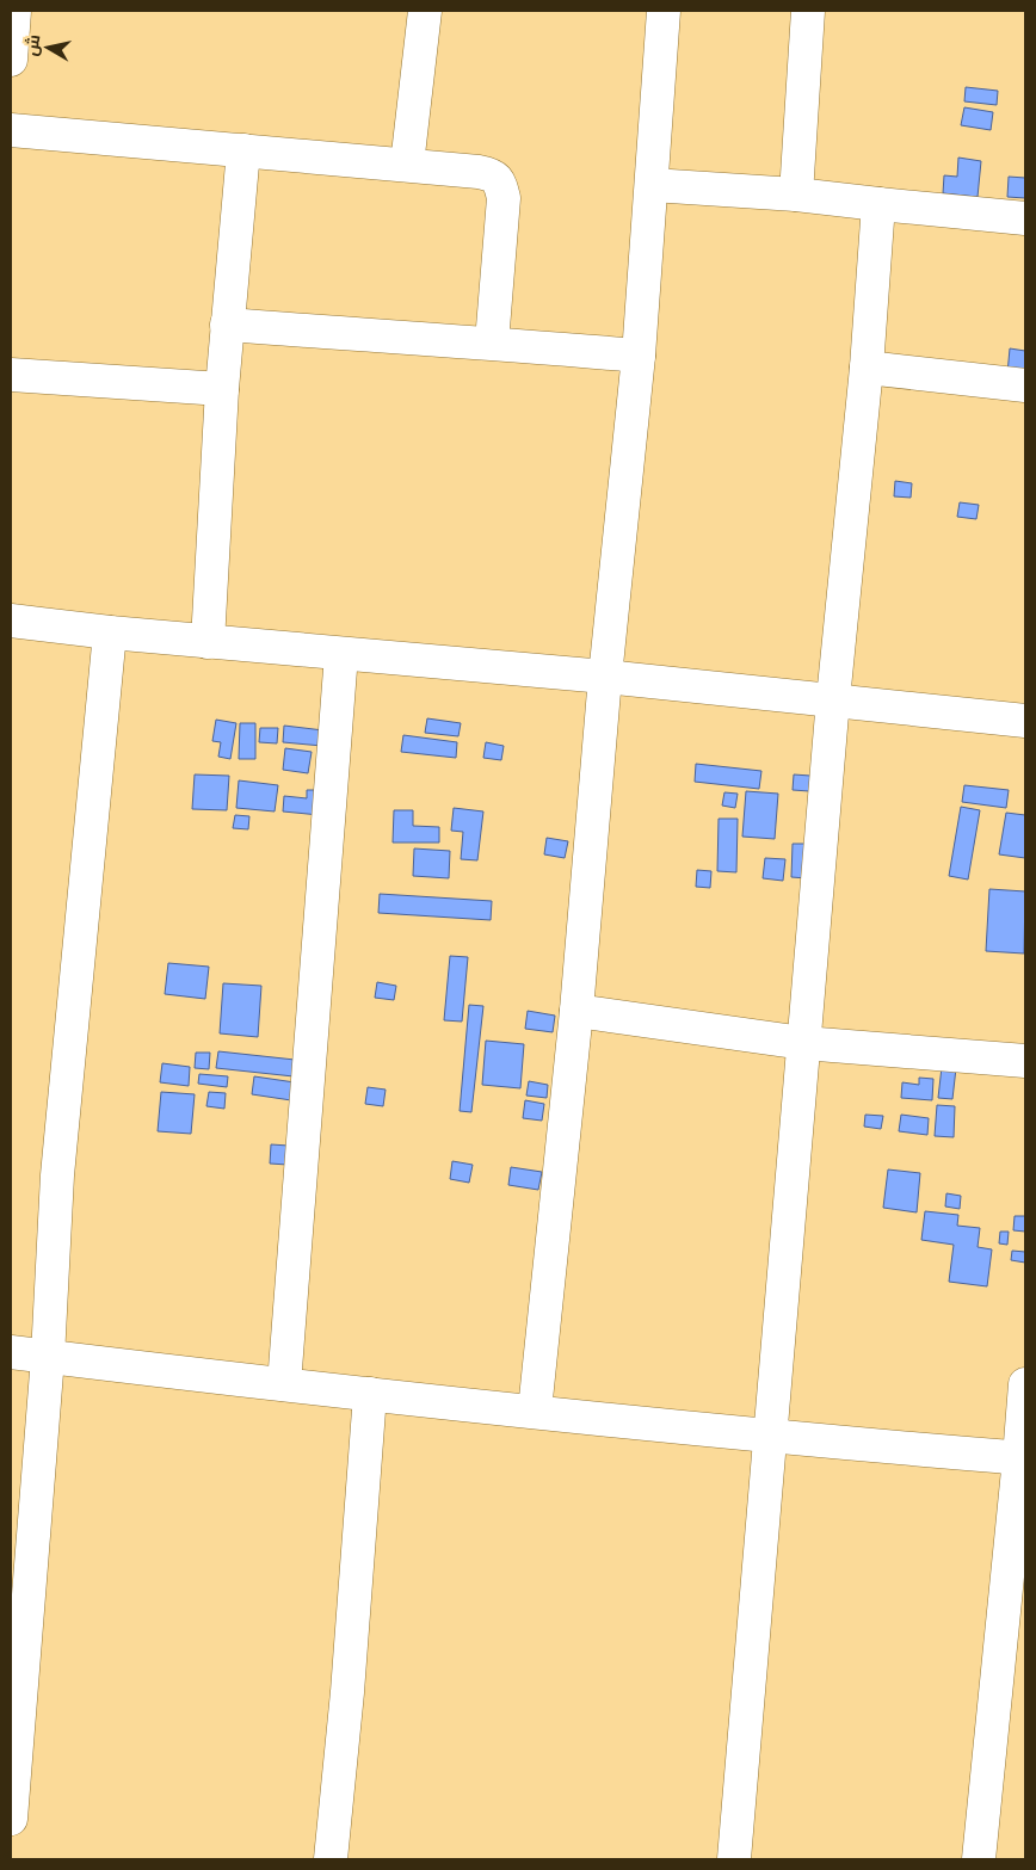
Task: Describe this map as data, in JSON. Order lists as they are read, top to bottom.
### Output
{
  "north": "left"
}
